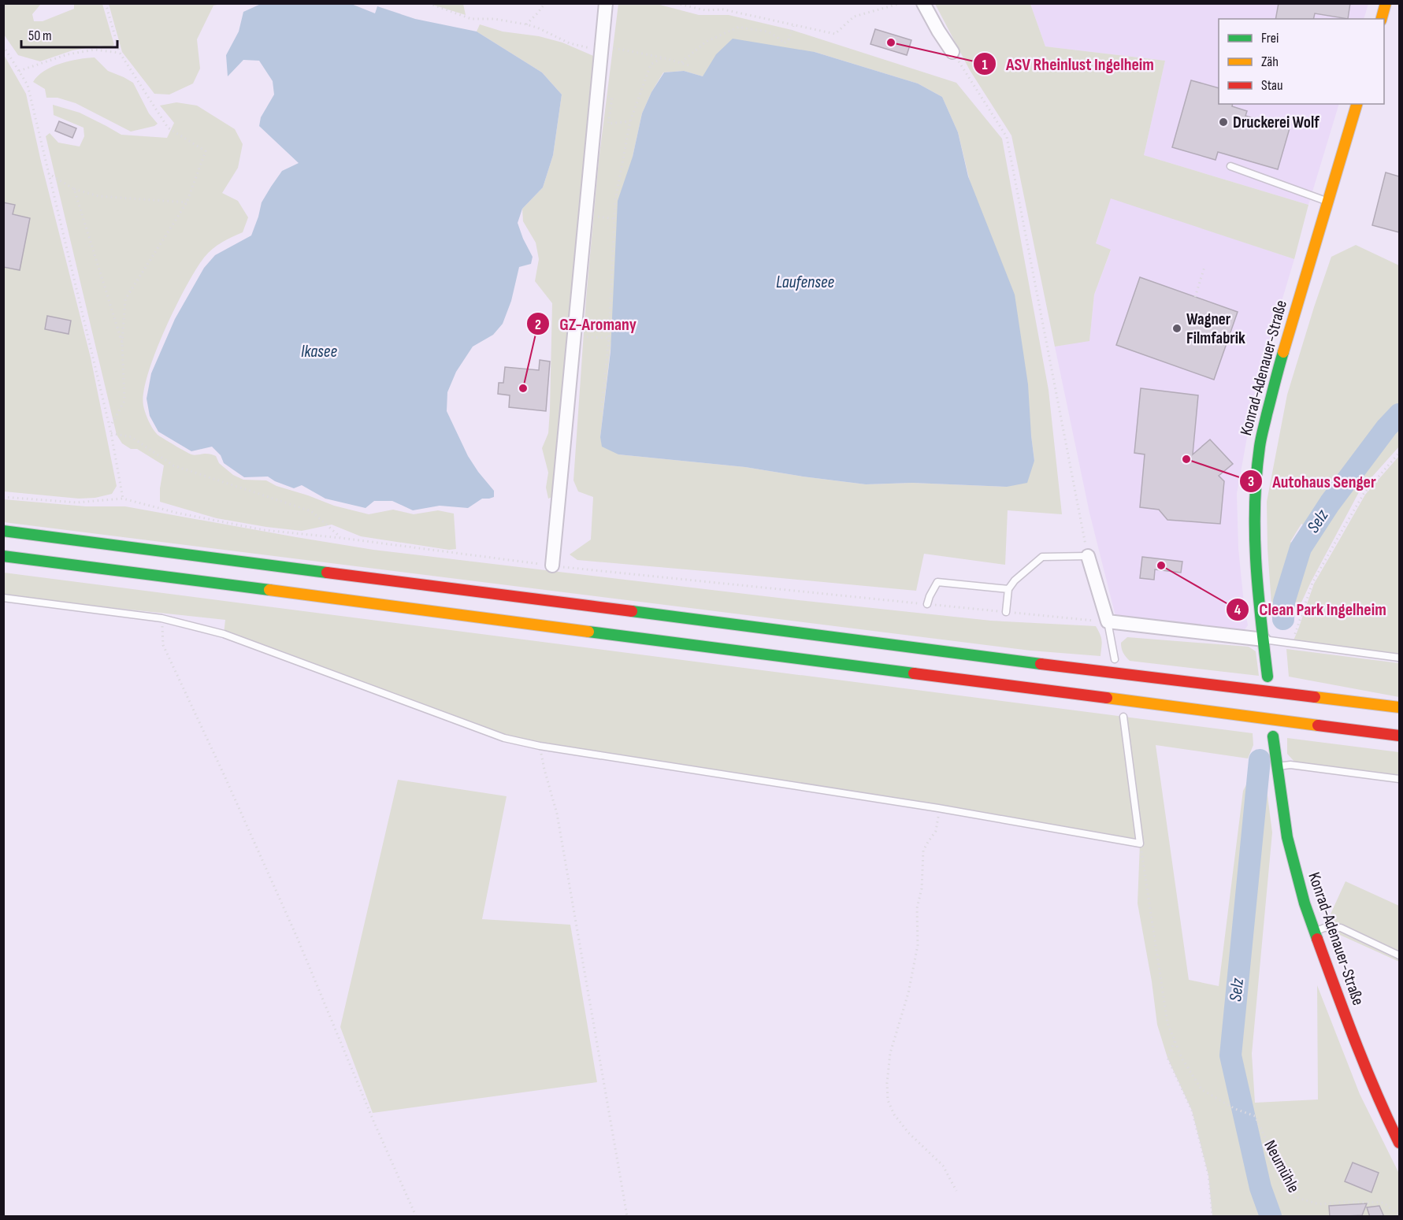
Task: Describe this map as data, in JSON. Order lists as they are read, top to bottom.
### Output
{
  "streets": {
    "main road": ["Konrad-Adenauer-Straße"],
    "path": ["Neumühle"]
  },
  "water": ["Laufensee", "Ikasee", "Selz"],
  "places": [
    "ASV Rheinlust Ingelheim",
    "Druckerei Wolf",
    "Wagner Filmfabrik",
    "GZ-Aromany",
    "Autohaus Senger",
    "Clean Park Ingelheim"
  ],
  "legend": ["Frei", "Zäh", "Stau"],
  "scale_bar": "50 m"
}
